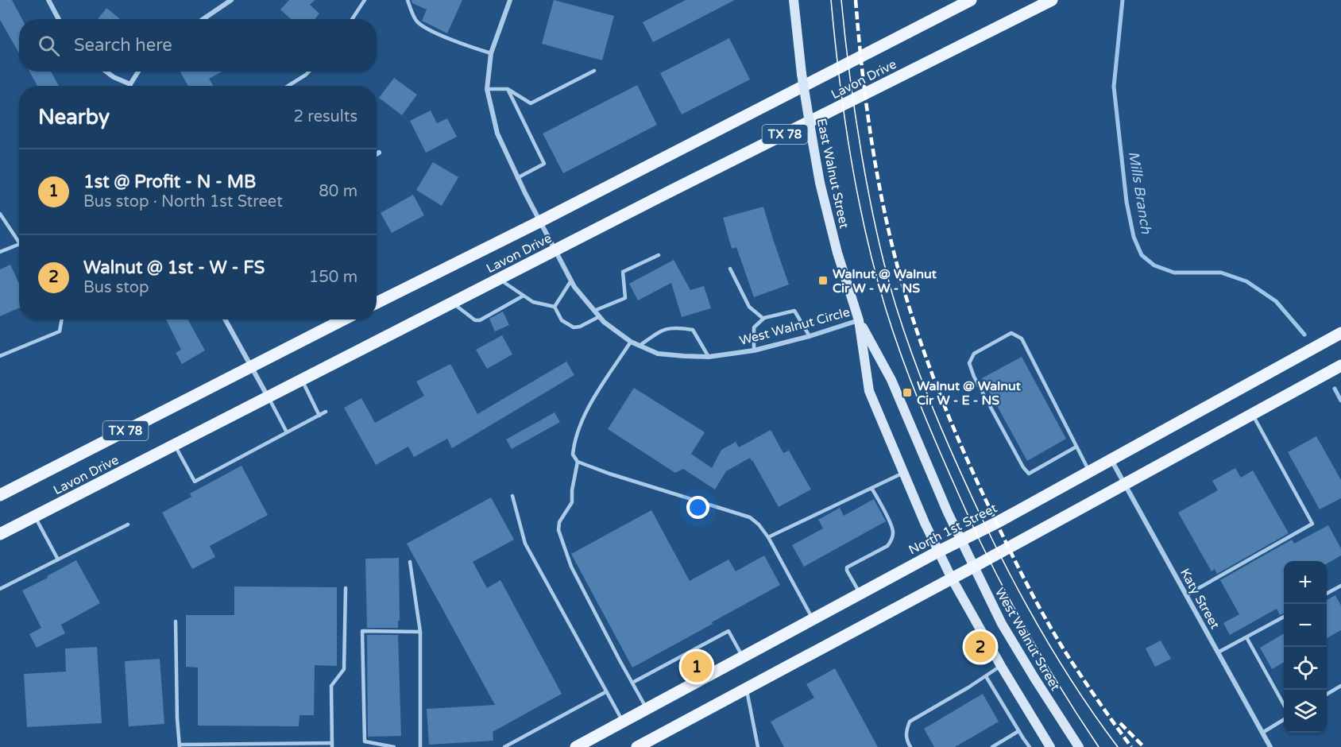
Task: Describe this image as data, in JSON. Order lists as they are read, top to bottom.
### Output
{
  "streets": {
    "main road": ["Lavon Drive", "TX 78", "North 1st Street"],
    "street": [
      "East Walnut Street",
      "West Walnut Circle",
      "Katy Street",
      "West Walnut Street"
    ]
  },
  "crossings": [
    ["Lavon Drive", "West Walnut Circle"],
    ["East Walnut Street", "West Walnut Circle"],
    ["East Walnut Street", "North 1st Street"],
    ["East Walnut Street", "West Walnut Street"],
    ["North 1st Street", "Katy Street"],
    ["North 1st Street", "West Walnut Street"]
  ],
  "water": ["Mills Branch"],
  "places": {
    "transit": ["Walnut @ Walnut Cir W - W - NS", "Walnut @ Walnut Cir W - E - NS"]
  },
  "page": {
    "search": "Search here",
    "heading": ["Nearby", "2 results"],
    "list": [
      {
        "mark": "1",
        "name": "1st @ Profit - N - MB",
        "note": "Bus stop · North 1st Street",
        "value": "80 m"
      },
      {
        "mark": "2",
        "name": "Walnut @ 1st - W - FS",
        "note": "Bus stop",
        "value": "150 m"
      }
    ],
    "map_buttons": ["+", "−"],
    "pins": ["2", "1"]
  }
}
